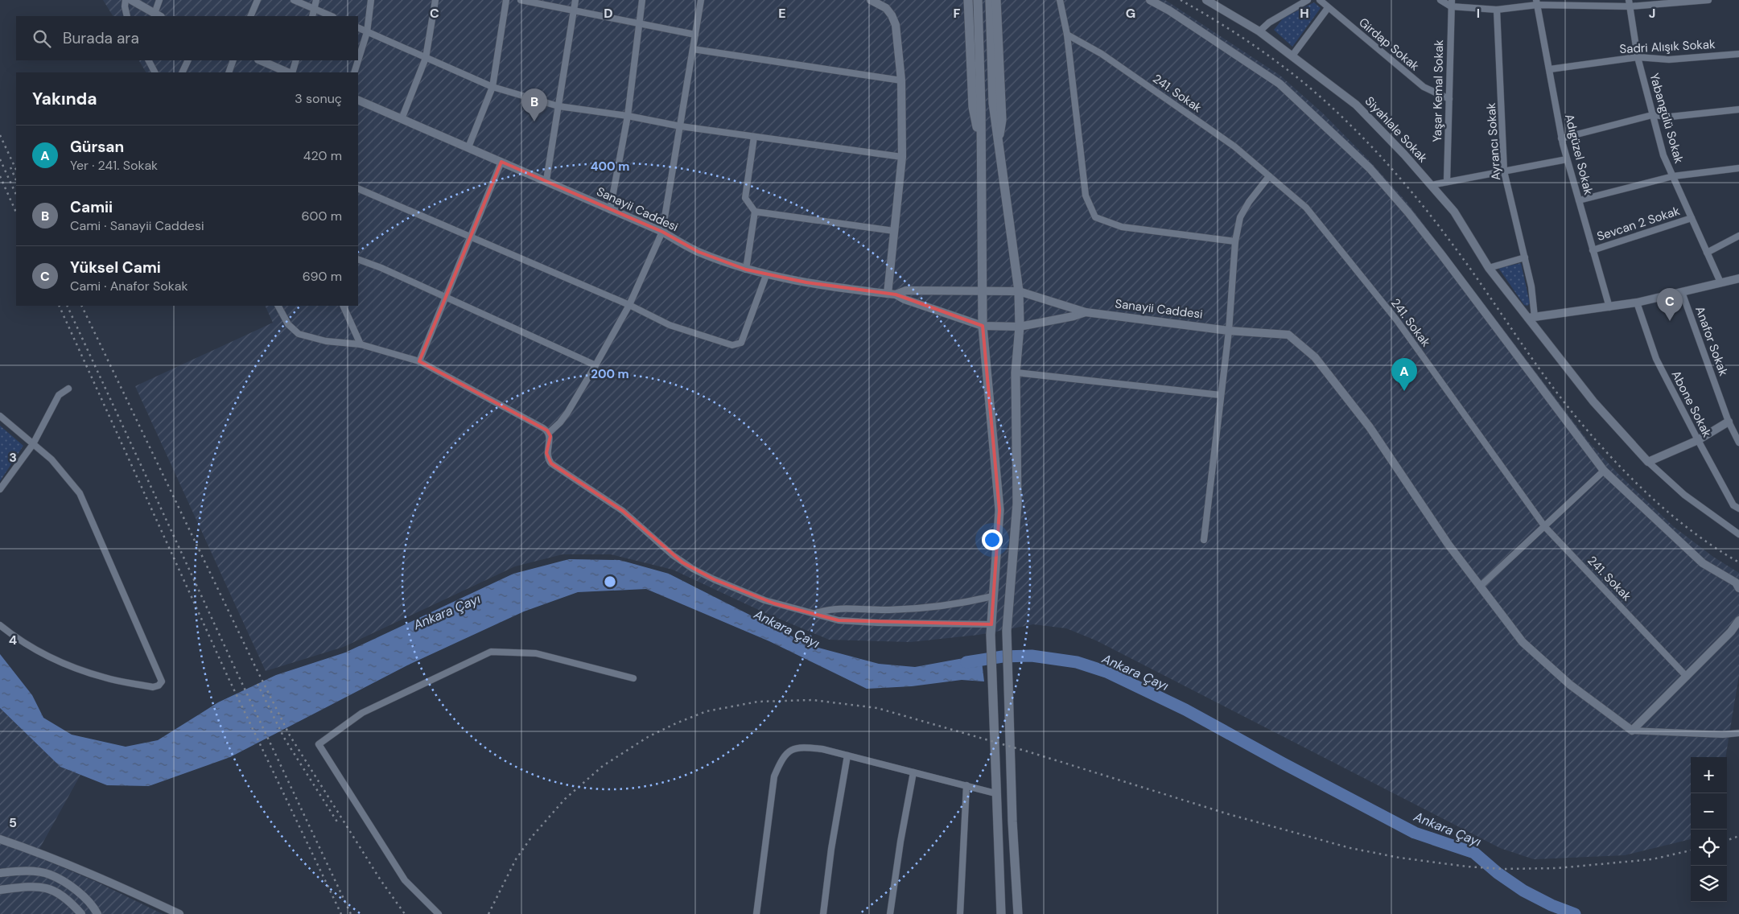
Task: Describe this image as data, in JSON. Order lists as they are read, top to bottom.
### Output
{
  "streets": {
    "street": [
      "Girdap Sokak",
      "Sadri Alışık Sokak",
      "Yaşar Kemal Sokak",
      "241. Sokak",
      "Yabangülü Sokak",
      "Siyahlale Sokak",
      "Ayrancı Sokak",
      "Adıgüzel Sokak",
      "Sanayii Caddesi",
      "Sevcan 2 Sokak",
      "Anafor Sokak",
      "Abone Sokak"
    ]
  },
  "crossings": [
    ["Girdap Sokak", "Yaşar Kemal Sokak"],
    ["Sadri Alışık Sokak", "Yabangülü Sokak"],
    ["Sadri Alışık Sokak", "Adıgüzel Sokak"],
    ["Yabangülü Sokak", "Sevcan 2 Sokak"],
    ["Siyahlale Sokak", "Ayrancı Sokak"],
    ["Adıgüzel Sokak", "Sevcan 2 Sokak"]
  ],
  "water": ["Ankara Çayı"],
  "page": {
    "search": "Burada ara",
    "heading": ["Yakında", "3 sonuç"],
    "pins": ["B", "C", "A"],
    "list": [
      {
        "mark": "A",
        "name": "Gürsan",
        "note": "Yer · 241. Sokak",
        "value": "420 m"
      },
      {
        "mark": "B",
        "name": "Camii",
        "note": "Cami · Sanayii Caddesi",
        "value": "600 m"
      },
      {
        "mark": "C",
        "name": "Yüksel Cami",
        "note": "Cami · Anafor Sokak",
        "value": "690 m"
      }
    ],
    "map_buttons": ["+", "−"]
  },
  "grid": {
    "columns": [
      "C",
      "D",
      "E",
      "F",
      "G",
      "H",
      "I",
      "J"
    ],
    "rows": ["3", "4", "5"]
  },
  "rings": ["400 m", "200 m"]
}
